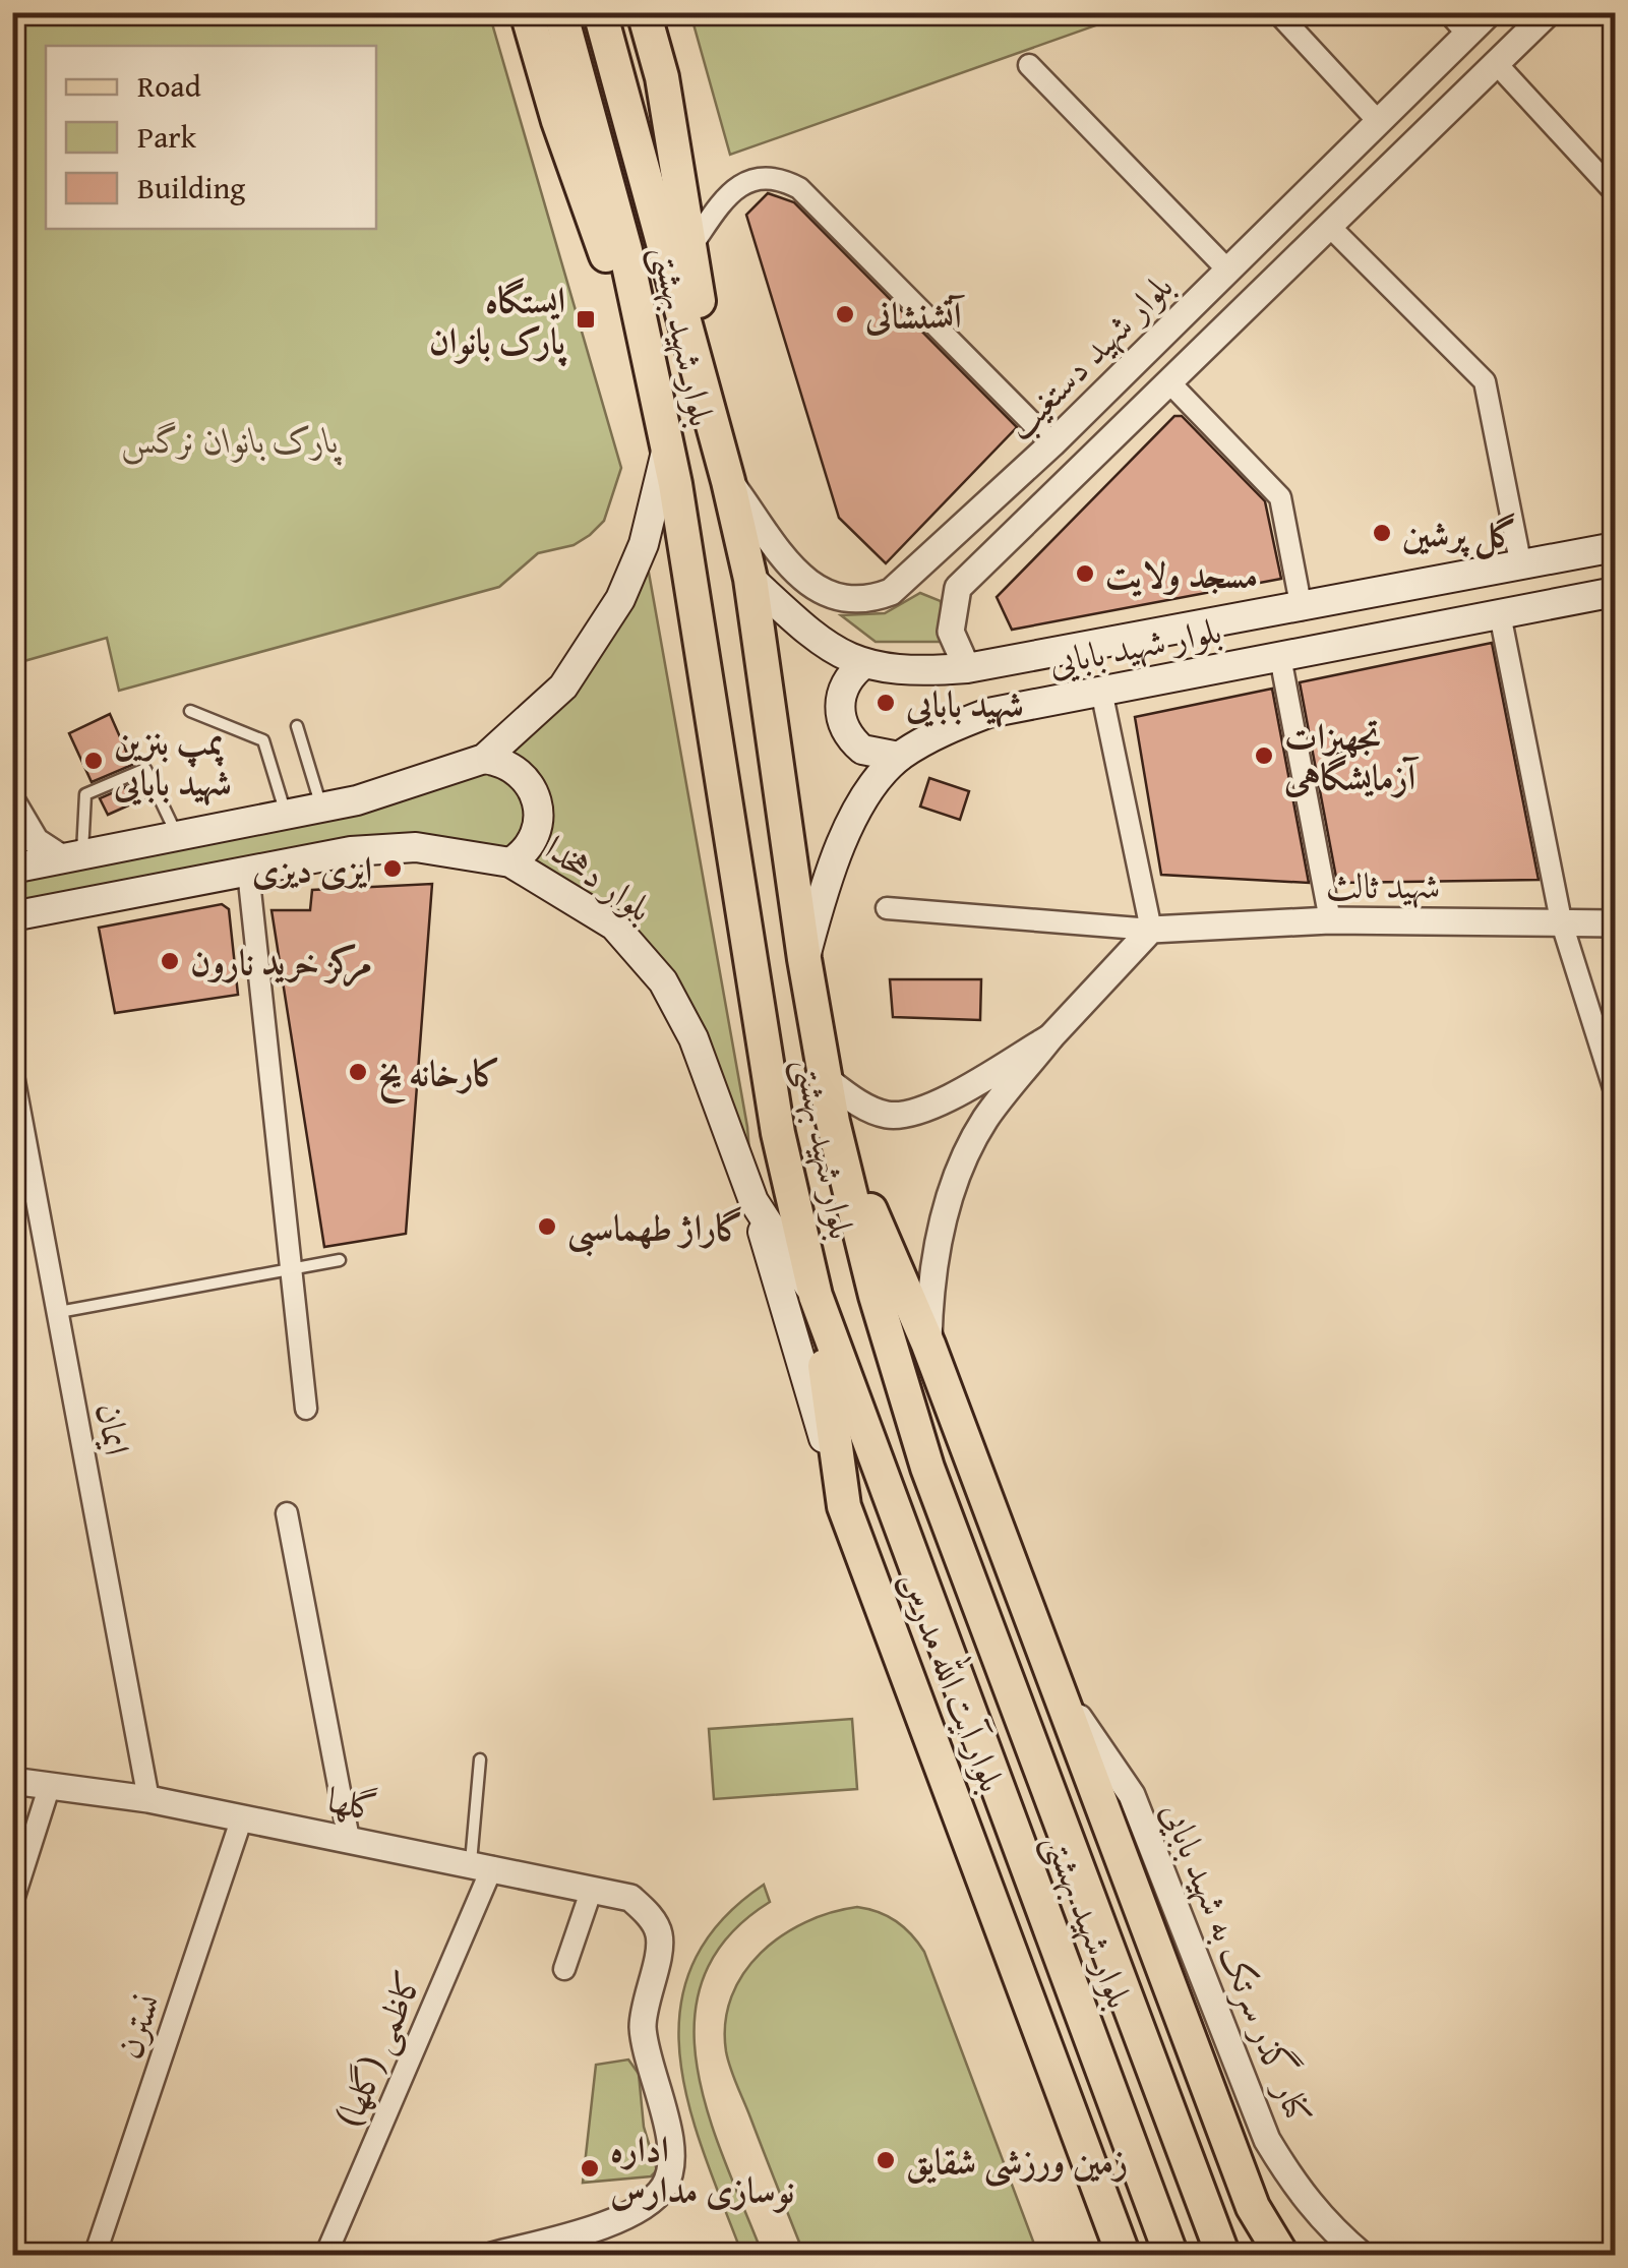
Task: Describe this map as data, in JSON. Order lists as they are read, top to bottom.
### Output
{
  "streets": {
    "main road": [
      "بلوار شهید بهشتی",
      "بلوار شهید بابایی",
      "بلوار دهخدا",
      "بلوار آیت الله مدرس"
    ],
    "street": [
      "بلوار شهید دستغیب",
      "شهید ثالث",
      "ایمان",
      "گلها",
      "کنار گذر سرتک به شهید بابایی",
      "نسترن",
      "کاظمی (گلها)"
    ]
  },
  "crossings": [
    ["بلوار شهید بهشتی", "بلوار شهید دستغیب"],
    ["بلوار شهید بهشتی", "بلوار شهید بابایی"],
    ["بلوار شهید بهشتی", "بلوار دهخدا"],
    ["بلوار شهید بهشتی", "بلوار آیت الله مدرس"],
    ["بلوار دهخدا", "بلوار آیت الله مدرس"],
    ["ایمان", "گلها"],
    ["گلها", "نسترن"],
    ["گلها", "کاظمی (گلها)"]
  ],
  "parks": ["پارک بانوان نرگس"],
  "places": {
    "other": [
      "آتشنشانی",
      "گل پرشین",
      "مسجد ولایت",
      "شهید بابایی",
      "تجهیزات آزمایشگاهی",
      "پمپ بنزین شهید بابایی",
      "ایزی دیزی",
      "مرکز خرید نارون",
      "کارخانه یخ",
      "گاراژ طهماسبی",
      "زمین ورزشی شقایق",
      "اداره نوسازی مدارس"
    ],
    "transit": ["ایستگاه پارک بانوان"]
  },
  "legend": ["Road", "Park", "Building"]
}
